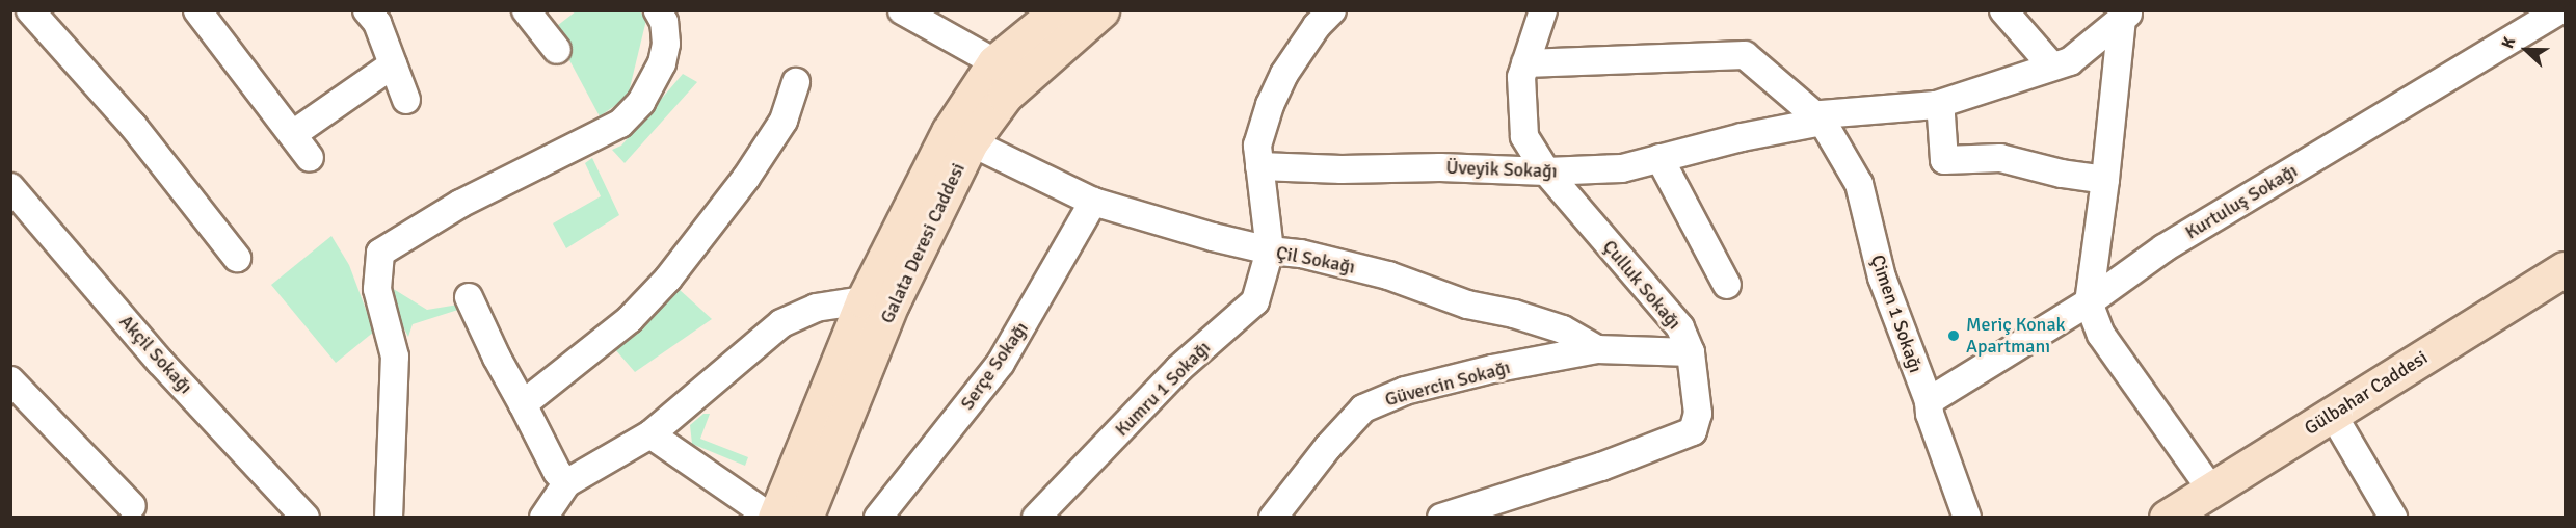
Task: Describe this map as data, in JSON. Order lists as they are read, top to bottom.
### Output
{
  "streets": {
    "main road": ["Galata Deresi Caddesi", "Gülbahar Caddesi"],
    "street": [
      "Üveyik Sokağı",
      "Kurtuluş Sokağı",
      "Çil Sokağı",
      "Çulluk Sokağı",
      "Çimen 1 Sokağı",
      "Akçil Sokağı",
      "Serçe Sokağı",
      "Güvercin Sokağı",
      "Kumru 1 Sokağı"
    ]
  },
  "crossings": [
    ["Üveyik Sokağı", "Çulluk Sokağı"],
    ["Üveyik Sokağı", "Çimen 1 Sokağı"],
    ["Kurtuluş Sokağı", "Çimen 1 Sokağı"],
    ["Galata Deresi Caddesi", "Çil Sokağı"],
    ["Çil Sokağı", "Çulluk Sokağı"],
    ["Çil Sokağı", "Serçe Sokağı"],
    ["Çil Sokağı", "Güvercin Sokağı"],
    ["Çil Sokağı", "Kumru 1 Sokağı"],
    ["Çulluk Sokağı", "Çimen 1 Sokağı"]
  ],
  "places": ["Meriç Konak Apartmanı"],
  "north": "left"
}
